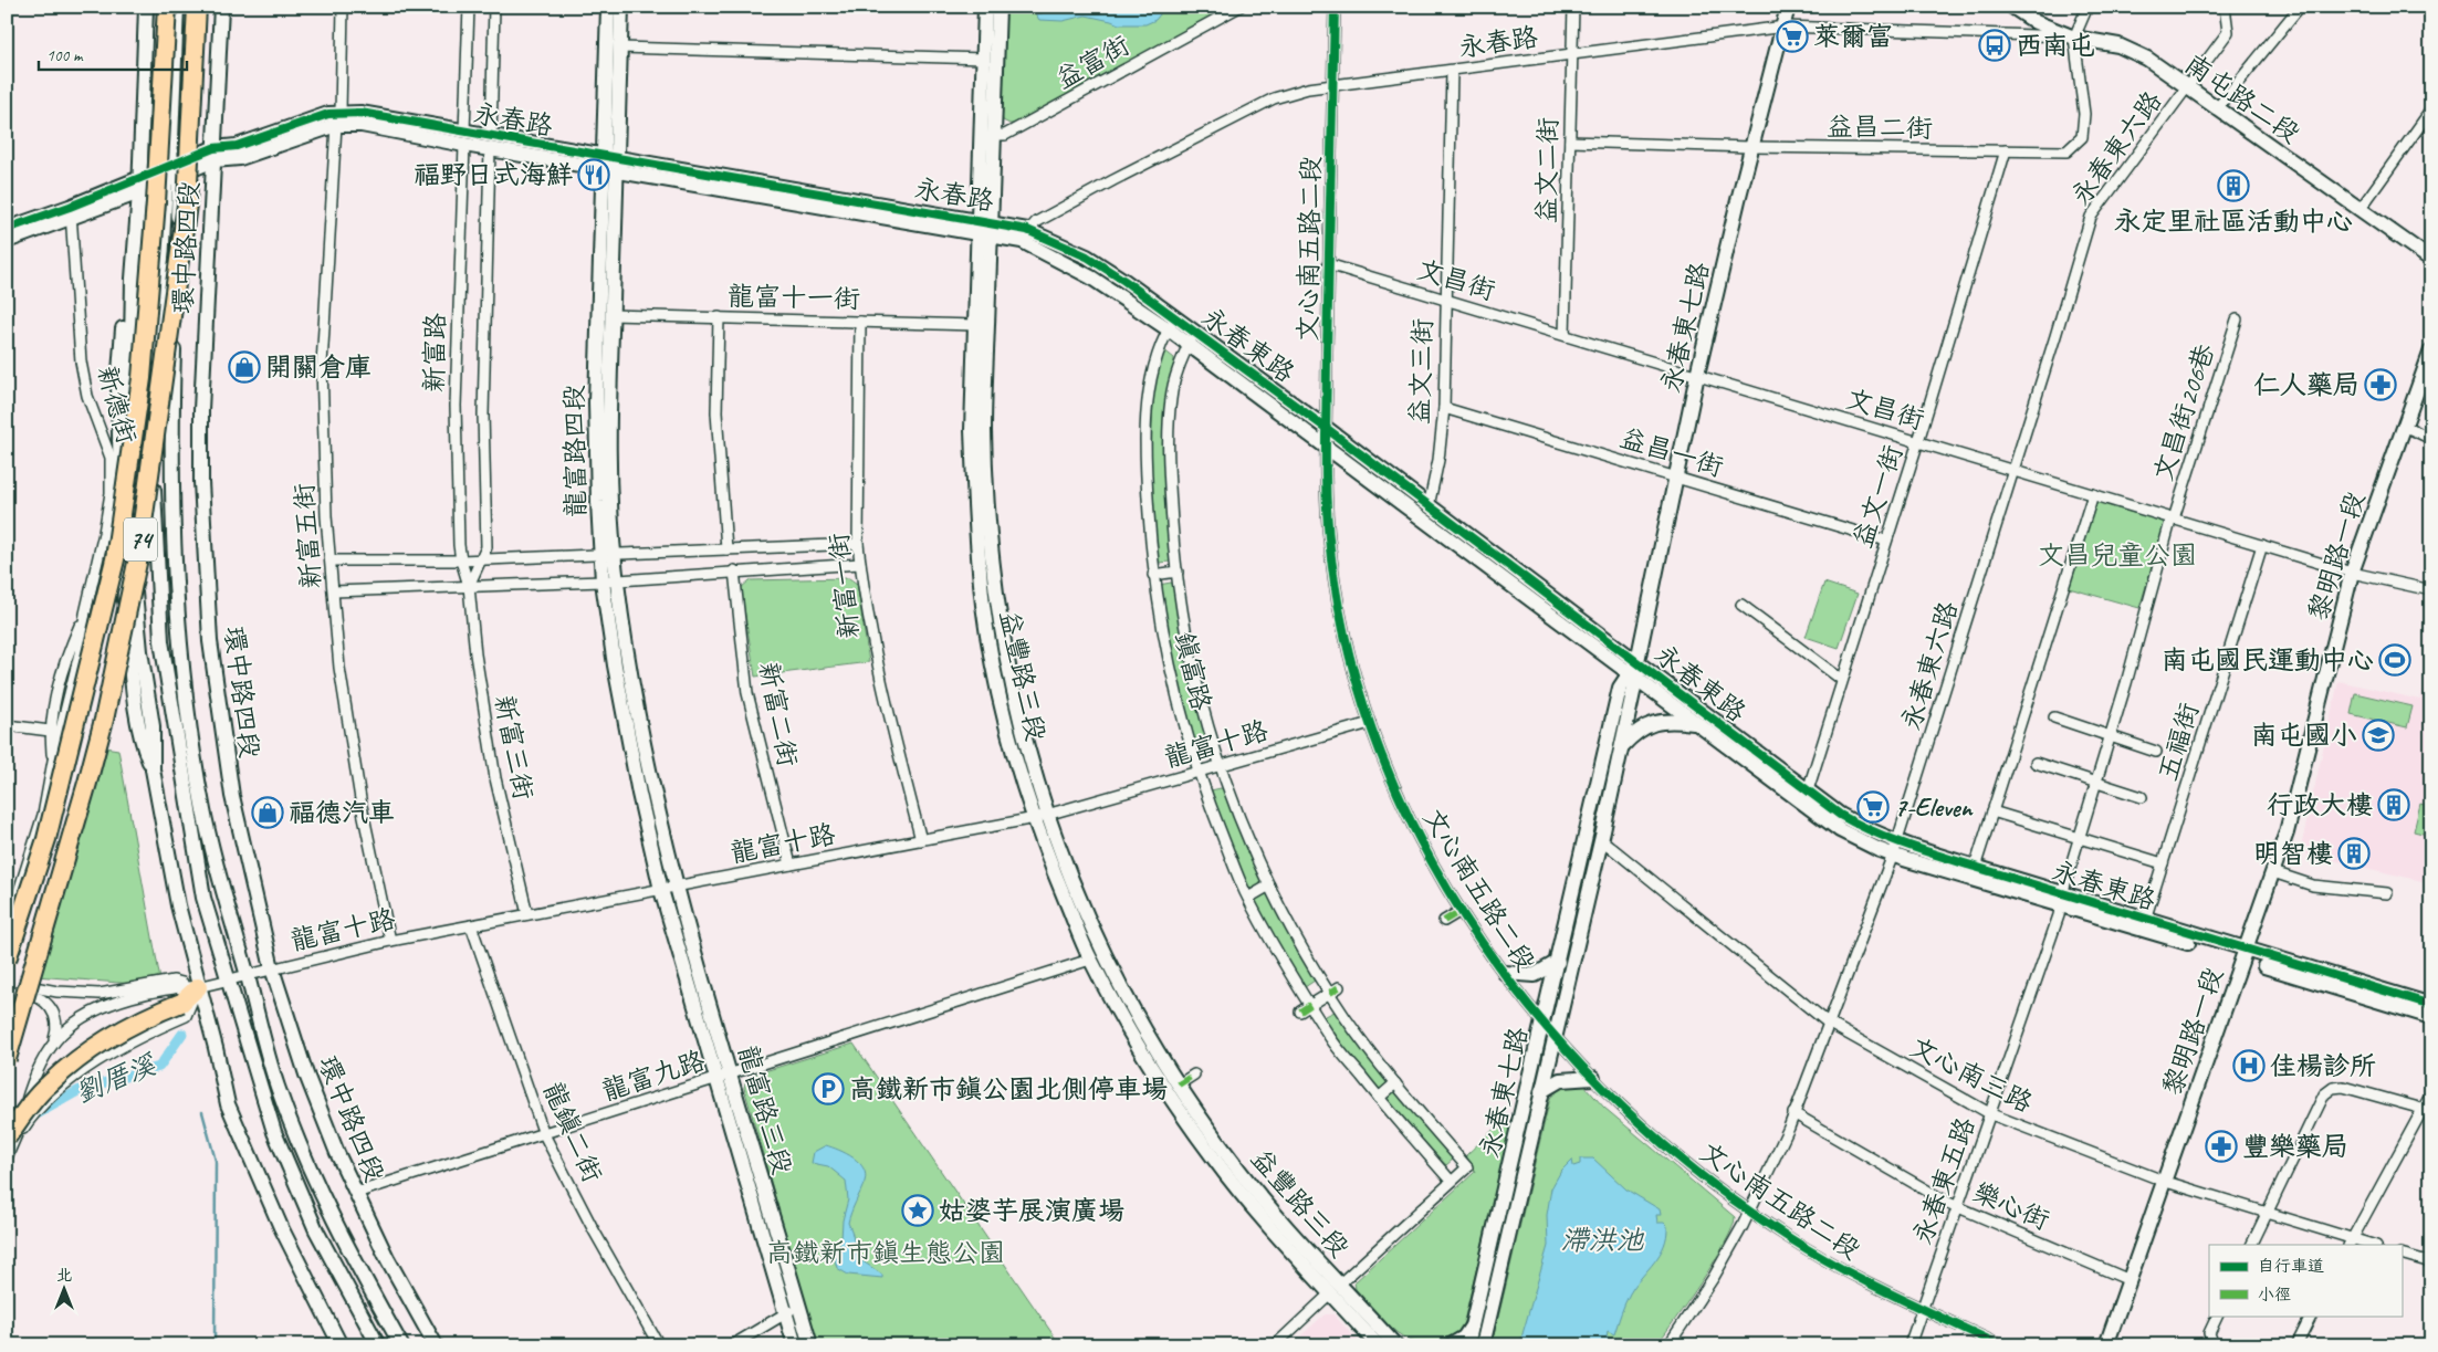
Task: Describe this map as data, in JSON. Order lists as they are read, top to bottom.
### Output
{
  "streets": {
    "highway": ["74"],
    "street": [
      "永春路",
      "益富街",
      "南屯路二段",
      "益昌二街",
      "永春東六路",
      "益文二街",
      "環中路四段",
      "文心南五路二段",
      "文昌街",
      "龍富十一街",
      "永春東七路",
      "永春東路",
      "新富路",
      "益文三街",
      "新德街",
      "文昌街206巷",
      "龍富路四段",
      "益昌一街",
      "益文一街",
      "新富五街",
      "黎明路一段",
      "新富一街",
      "鎮富路",
      "益豐路三段",
      "新富二街",
      "五福街",
      "龍富十路",
      "新富三街",
      "文心南三路",
      "龍富九路",
      "龍富路三段",
      "龍鎮二街",
      "永春東五路",
      "樂心街"
    ]
  },
  "crossings": [
    ["永春路", "南屯路二段"],
    ["永春路", "益昌二街"],
    ["永春路", "益文二街"],
    ["永春路", "環中路四段"],
    ["永春路", "文心南五路二段"],
    ["永春路", "永春東七路"],
    ["永春路", "永春東路"],
    ["永春路", "新富路"],
    ["永春路", "益文三街"],
    ["永春路", "新德街"],
    ["永春路", "龍富路四段"],
    ["永春路", "新富五街"],
    ["永春路", "益豐路三段"],
    ["南屯路二段", "益昌二街"],
    ["南屯路二段", "永春東六路"],
    ["益昌二街", "益文二街"],
    ["益昌二街", "永春東七路"],
    ["益昌二街", "益文一街"],
    ["永春東六路", "文心南五路二段"],
    ["永春東六路", "文昌街"],
    ["永春東六路", "永春東路"],
    ["永春東六路", "文心南三路"],
    ["永春東六路", "樂心街"],
    ["益文二街", "文昌街"],
    ["環中路四段", "龍富十路"],
    ["環中路四段", "龍富九路"],
    ["文心南五路二段", "文昌街"],
    ["文心南五路二段", "永春東七路"],
    ["文心南五路二段", "永春東路"],
    ["文心南五路二段", "龍富十路"],
    ["文心南五路二段", "永春東五路"],
    ["文昌街", "永春東七路"],
    ["文昌街", "益文三街"],
    ["文昌街", "文昌街206巷"],
    ["文昌街", "益文一街"],
    ["文昌街", "黎明路一段"],
    ["文昌街", "五福街"],
    ["龍富十一街", "龍富路四段"],
    ["龍富十一街", "新富一街"],
    ["龍富十一街", "益豐路三段"],
    ["永春東七路", "永春東路"],
    ["永春東七路", "益昌一街"],
    ["永春東七路", "文心南三路"],
    ["永春東路", "益文三街"],
    ["永春東路", "益文一街"],
    ["永春東路", "黎明路一段"],
    ["永春東路", "鎮富路"],
    ["永春東路", "五福街"],
    ["永春東路", "永春東五路"],
    ["新富路", "新富三街"],
    ["益文三街", "益昌一街"],
    ["文昌街206巷", "永春東五路"],
    ["龍富路四段", "龍富十路"],
    ["龍富路四段", "龍富路三段"],
    ["益昌一街", "益文一街"],
    ["新富五街", "龍富十路"],
    ["黎明路一段", "文心南三路"],
    ["黎明路一段", "樂心街"],
    ["新富一街", "龍富十路"],
    ["鎮富路", "龍富十路"],
    ["益豐路三段", "龍富十路"],
    ["益豐路三段", "龍富九路"],
    ["新富二街", "龍富十路"],
    ["龍富十路", "新富三街"],
    ["龍富十路", "龍富路三段"],
    ["龍富十路", "龍鎮二街"],
    ["文心南三路", "永春東五路"],
    ["龍富九路", "龍富路三段"],
    ["龍富九路", "龍鎮二街"],
    ["永春東五路", "樂心街"]
  ],
  "water": ["劉厝溪", "滯洪池"],
  "parks": ["文昌兒童公園", "高鐵新市鎮生態公園"],
  "places": {
    "supermarket": ["萊爾富", "7-Eleven"],
    "bus stop": ["西南屯"],
    "restaurant": ["福野日式海鮮"],
    "building": ["永定里社區活動中心", "行政大樓", "明智樓"],
    "shop": ["開關倉庫", "福德汽車"],
    "pharmacy": ["仁人藥局", "豐樂藥局"],
    "sports": ["南屯國民運動中心"],
    "school or university": ["南屯國小"],
    "hospital": ["佳楊診所"],
    "parking": ["高鐵新市鎮公園北側停車場"],
    "place": ["姑婆芋展演廣場"]
  },
  "legend": ["自行車道", "小徑"],
  "scale_bar": "100 m",
  "north": "top"
}
